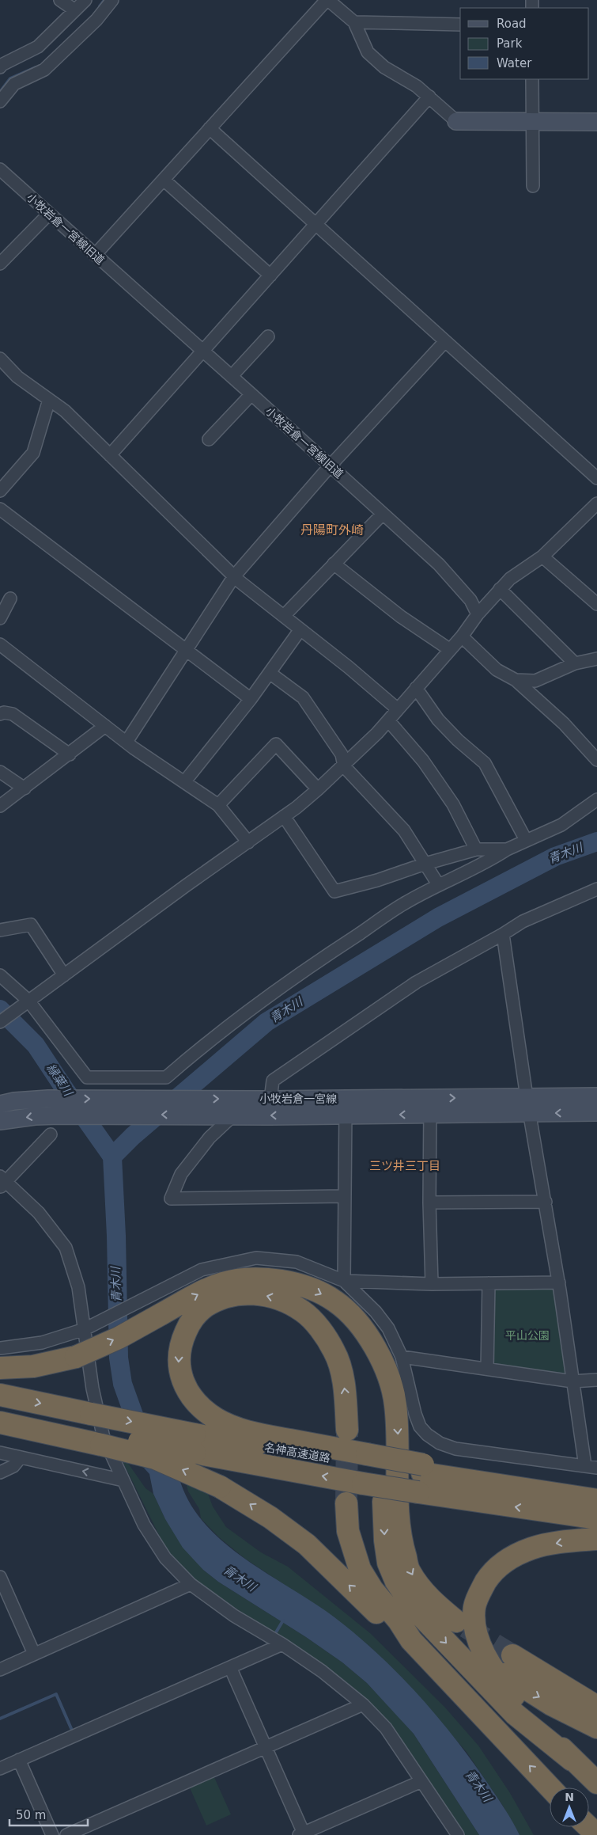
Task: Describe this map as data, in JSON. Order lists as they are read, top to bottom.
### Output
{
  "streets": {
    "highway": ["名神高速道路"],
    "main road": ["小牧岩倉一宮線"],
    "street": ["小牧岩倉一宮線旧道"]
  },
  "districts": ["丹陽町外崎", "三ツ井三丁目"],
  "water": ["青木川", "縁葉川"],
  "parks": ["平山公園"],
  "legend": ["Road", "Park", "Water"],
  "scale_bar": "50 m",
  "north": "top"
}
